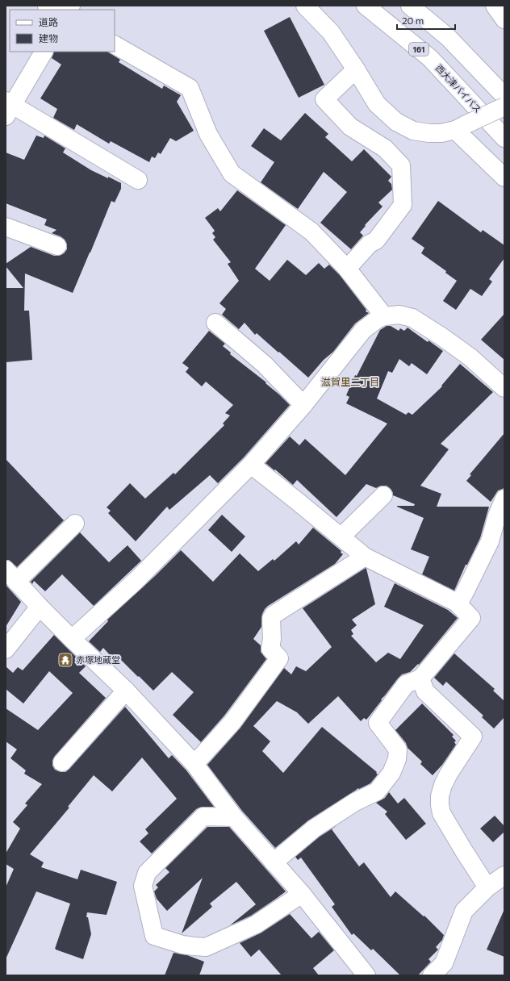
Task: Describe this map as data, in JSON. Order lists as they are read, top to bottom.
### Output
{
  "streets": {
    "main road": ["161", "西大津バイパス"]
  },
  "districts": ["滋賀里二丁目"],
  "places": {
    "temple": ["赤塚地蔵堂"]
  },
  "legend": ["道路", "建物"],
  "scale_bar": "20 m"
}
